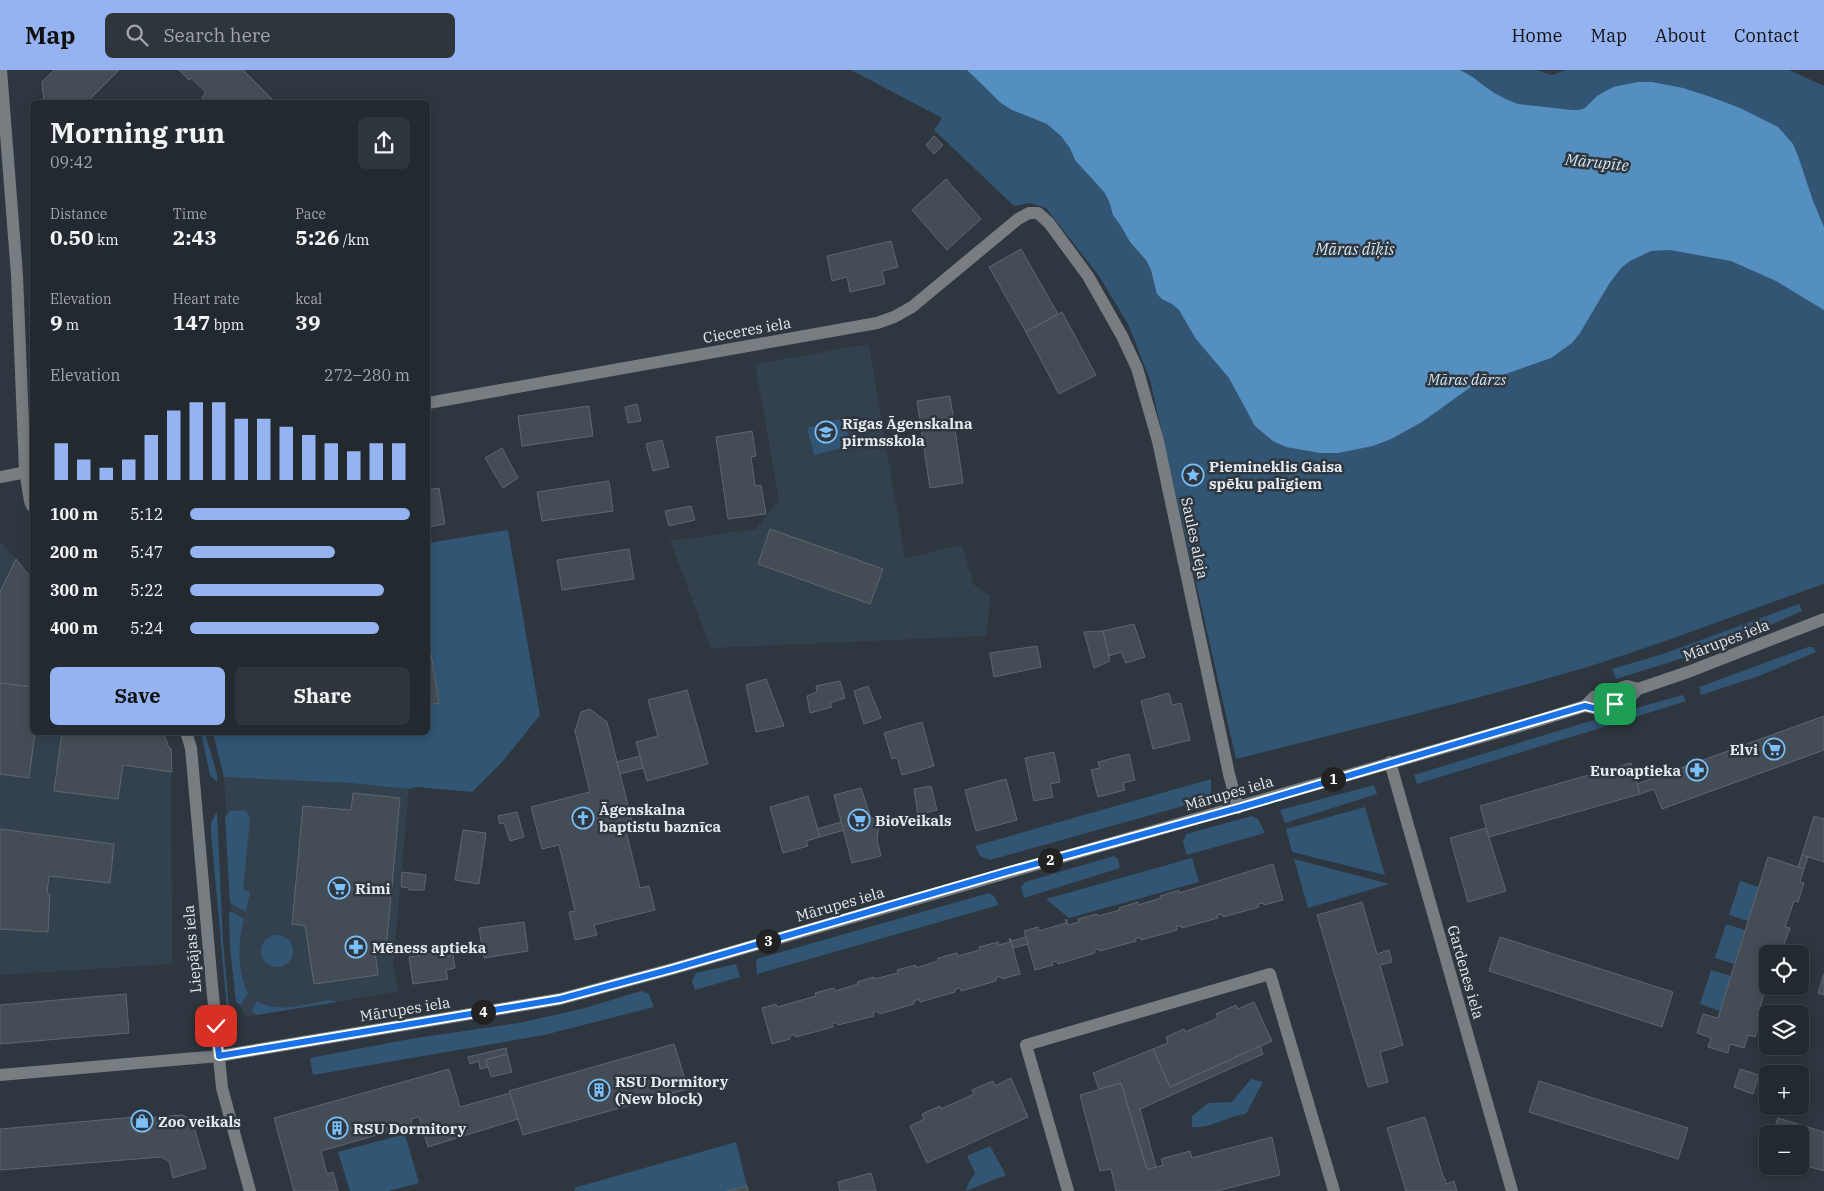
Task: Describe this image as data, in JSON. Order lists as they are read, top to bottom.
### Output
{
  "streets": {
    "street": [
      "Cieceres iela",
      "Saules aleja",
      "Mārupes iela",
      "Liepājas iela",
      "Gardenes iela"
    ]
  },
  "crossings": [
    ["Cieceres iela", "Saules aleja"],
    ["Saules aleja", "Mārupes iela"],
    ["Mārupes iela", "Liepājas iela"],
    ["Mārupes iela", "Gardenes iela"]
  ],
  "water": ["Mārupīte", "Māras dīķis"],
  "parks": ["Māras dārzs"],
  "places": {
    "school or university": ["Rīgas Āgenskalna pirmsskola"],
    "place": ["Piemineklis Gaisa spēku palīgiem"],
    "supermarket": ["Elvi", "BioVeikals", "Rimi"],
    "pharmacy": ["Euroaptieka", "Mēness aptieka"],
    "church": ["Āgenskalna baptistu baznīca"],
    "building": ["RSU Dormitory (New block)", "RSU Dormitory"],
    "shop": ["Zoo veikals"]
  },
  "page": {
    "header": "Map",
    "search": "Search here",
    "nav": [
      "Home",
      "Map",
      "About",
      "Contact"
    ],
    "heading": ["Morning run", "09:42"],
    "stats": [
      ["Distance", "0.50 km"],
      ["Time", "2:43"],
      ["Pace", "5:26 /km"],
      ["Elevation", "9 m"],
      ["Heart rate", "147 bpm"],
      ["kcal", "39"]
    ],
    "chart": ["Elevation", "272–280 m"],
    "list": [
      {
        "name": "100 m",
        "note": "5:12"
      },
      {
        "name": "200 m",
        "note": "5:47"
      },
      {
        "name": "300 m",
        "note": "5:22"
      },
      {
        "name": "400 m",
        "note": "5:24"
      }
    ],
    "buttons": ["Save", "Share"],
    "pins": [
      "1",
      "2",
      "3",
      "4"
    ],
    "map_buttons": ["+", "−"]
  }
}
